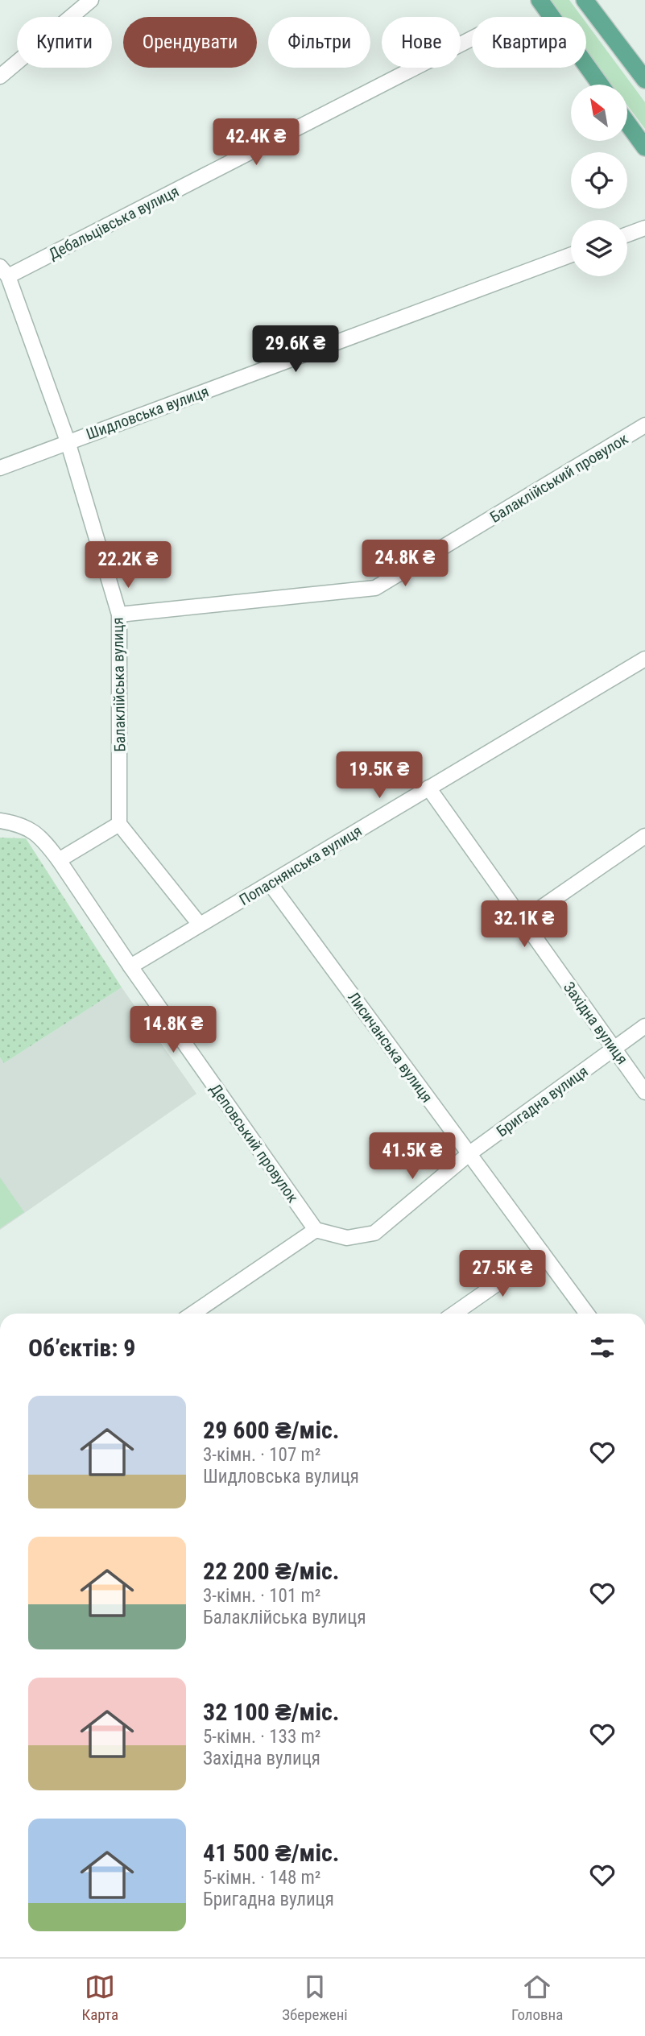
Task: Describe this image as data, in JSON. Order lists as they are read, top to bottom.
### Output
{
  "streets": {
    "street": [
      "Дебальцівська вулиця",
      "Шидловська вулиця",
      "Балаклійський провулок",
      "Балаклійська вулиця",
      "Попаснянська вулиця",
      "Західна вулиця",
      "Лисичанська вулиця",
      "Бригадна вулиця",
      "Деповський провулок"
    ]
  },
  "crossings": [
    ["Дебальцівська вулиця", "Балаклійська вулиця"],
    ["Шидловська вулиця", "Балаклійська вулиця"],
    ["Балаклійський провулок", "Балаклійська вулиця"],
    ["Попаснянська вулиця", "Західна вулиця"],
    ["Попаснянська вулиця", "Лисичанська вулиця"],
    ["Попаснянська вулиця", "Деповський провулок"],
    ["Західна вулиця", "Бригадна вулиця"],
    ["Лисичанська вулиця", "Бригадна вулиця"],
    ["Бригадна вулиця", "Деповський провулок"]
  ],
  "north": "top left",
  "page": {
    "chip": [
      "Купити",
      "Орендувати",
      "Фільтри",
      "Нове",
      "Квартира"
    ],
    "price": [
      "42.4K ₴",
      "29.6K ₴",
      "24.8K ₴",
      "22.2K ₴",
      "19.5K ₴",
      "32.1K ₴",
      "14.8K ₴",
      "41.5K ₴",
      "27.5K ₴"
    ],
    "heading": "Об’єктів: 9",
    "list": [
      {
        "name": "29 600 ₴/міс.",
        "note": "3-кімн. · 107 m² · Шидловська вулиця"
      },
      {
        "name": "22 200 ₴/міс.",
        "note": "3-кімн. · 101 m² · Балаклійська вулиця"
      },
      {
        "name": "32 100 ₴/міс.",
        "note": "5-кімн. · 133 m² · Західна вулиця"
      },
      {
        "name": "41 500 ₴/міс.",
        "note": "5-кімн. · 148 m² · Бригадна вулиця"
      }
    ],
    "tabs": ["Карта", "Збережені", "Головна"]
  }
}
